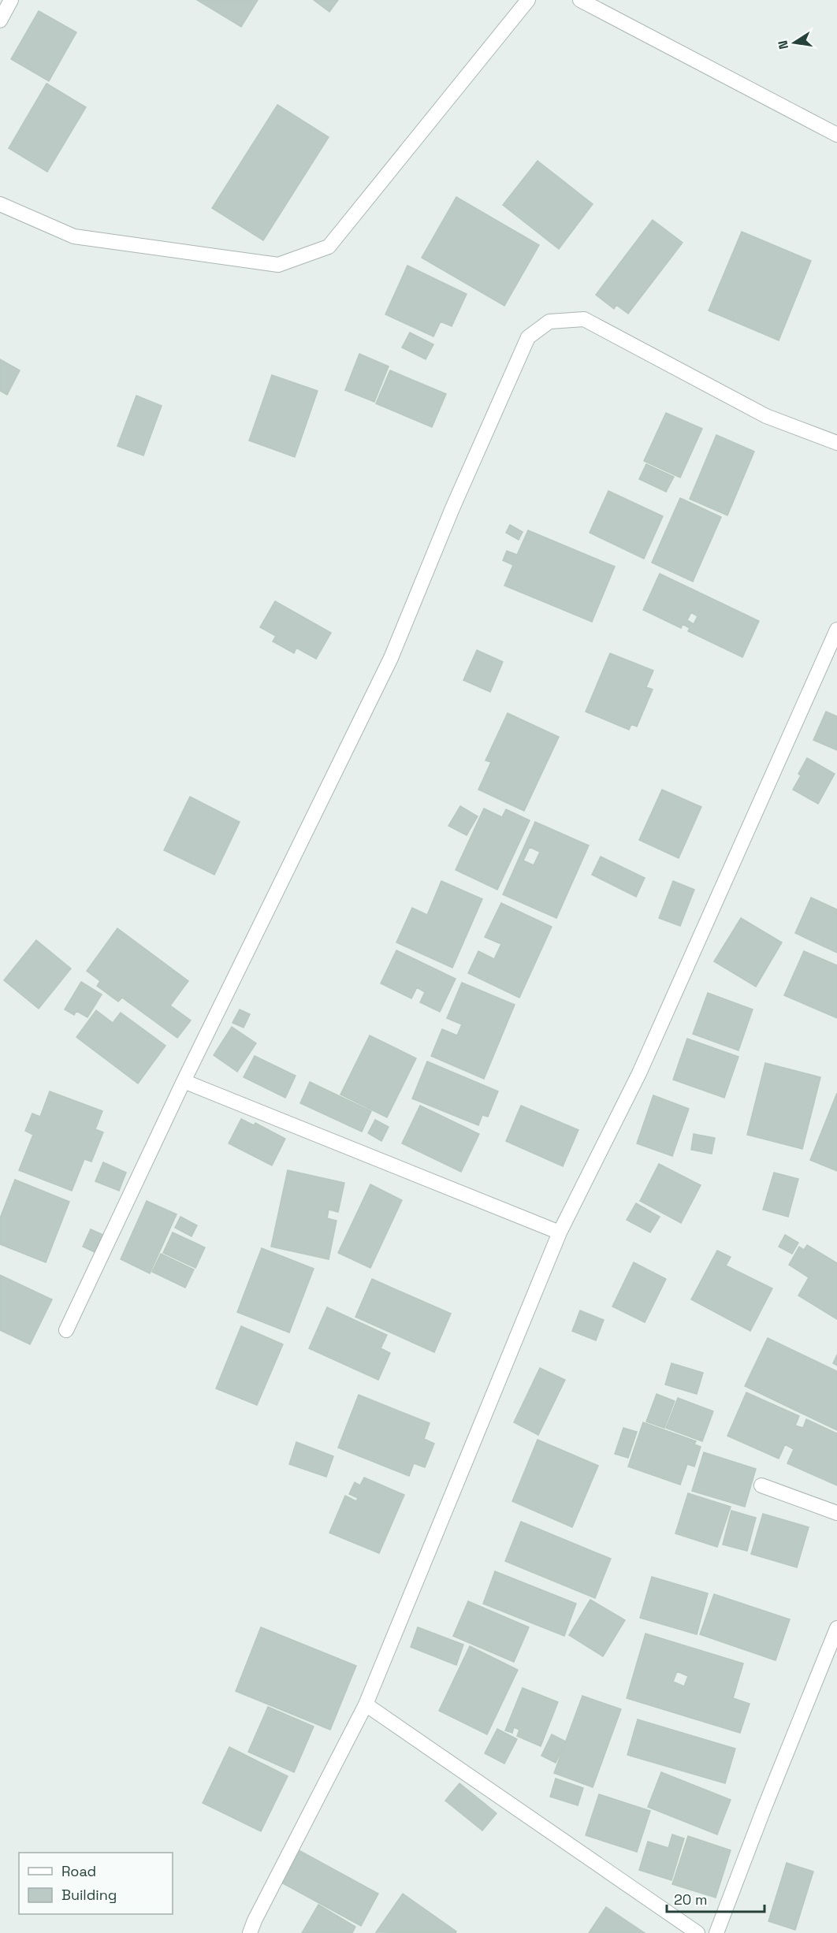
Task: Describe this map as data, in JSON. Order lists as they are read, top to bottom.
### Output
{
  "legend": ["Road", "Building"],
  "scale_bar": "20 m",
  "north": "left"
}
